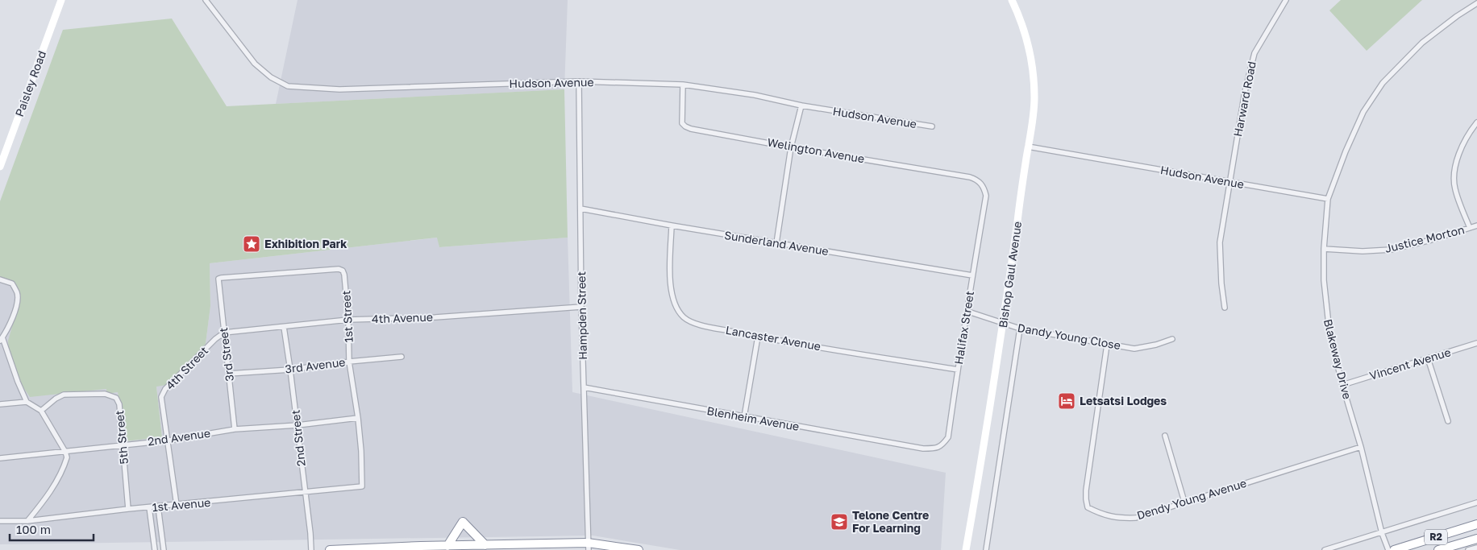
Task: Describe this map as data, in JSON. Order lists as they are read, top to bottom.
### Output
{
  "streets": {
    "highway": ["R2"],
    "main road": ["Paisley Road", "Bishop Gaul Avenue"],
    "street": [
      "Hudson Avenue",
      "Harward Road",
      "Welington Avenue",
      "Justice Morton",
      "Sunderland Avenue",
      "Hampden Street",
      "1st Street",
      "4th Avenue",
      "Halifax Street",
      "Dandy Young Close",
      "Lancaster Avenue",
      "3rd Street",
      "Blakeway Drive",
      "Vincent Avenue",
      "3rd Avenue",
      "4th Street",
      "Blenheim Avenue",
      "5th Street",
      "2nd Avenue",
      "2nd Street",
      "Dendy Young Avenue",
      "1st Avenue"
    ]
  },
  "crossings": [
    ["Hudson Avenue", "Harward Road"],
    ["Hudson Avenue", "Welington Avenue"],
    ["Hudson Avenue", "Bishop Gaul Avenue"],
    ["Hudson Avenue", "Hampden Street"],
    ["Hudson Avenue", "Blakeway Drive"],
    ["Welington Avenue", "Halifax Street"],
    ["Justice Morton", "Blakeway Drive"],
    ["Sunderland Avenue", "Hampden Street"],
    ["Sunderland Avenue", "Halifax Street"],
    ["Sunderland Avenue", "Lancaster Avenue"],
    ["Bishop Gaul Avenue", "Dandy Young Close"],
    ["Hampden Street", "4th Avenue"],
    ["Hampden Street", "Blenheim Avenue"],
    ["1st Street", "4th Avenue"],
    ["1st Street", "3rd Street"],
    ["1st Street", "3rd Avenue"],
    ["1st Street", "2nd Avenue"],
    ["1st Street", "1st Avenue"],
    ["4th Avenue", "3rd Street"],
    ["4th Avenue", "4th Street"],
    ["4th Avenue", "2nd Street"],
    ["Halifax Street", "Dandy Young Close"],
    ["Halifax Street", "Lancaster Avenue"],
    ["Halifax Street", "Blenheim Avenue"],
    ["Dandy Young Close", "Dendy Young Avenue"],
    ["3rd Street", "3rd Avenue"],
    ["3rd Street", "4th Street"],
    ["3rd Street", "2nd Avenue"],
    ["Blakeway Drive", "Vincent Avenue"],
    ["Blakeway Drive", "Dendy Young Avenue"],
    ["3rd Avenue", "2nd Street"],
    ["4th Street", "2nd Avenue"],
    ["4th Street", "1st Avenue"],
    ["5th Street", "2nd Avenue"],
    ["5th Street", "1st Avenue"],
    ["2nd Avenue", "2nd Street"],
    ["2nd Street", "1st Avenue"]
  ],
  "places": {
    "place": ["Exhibition Park"],
    "hotel": ["Letsatsi Lodges"],
    "school or university": ["Telone Centre For Learning"]
  },
  "scale_bar": "100 m"
}
